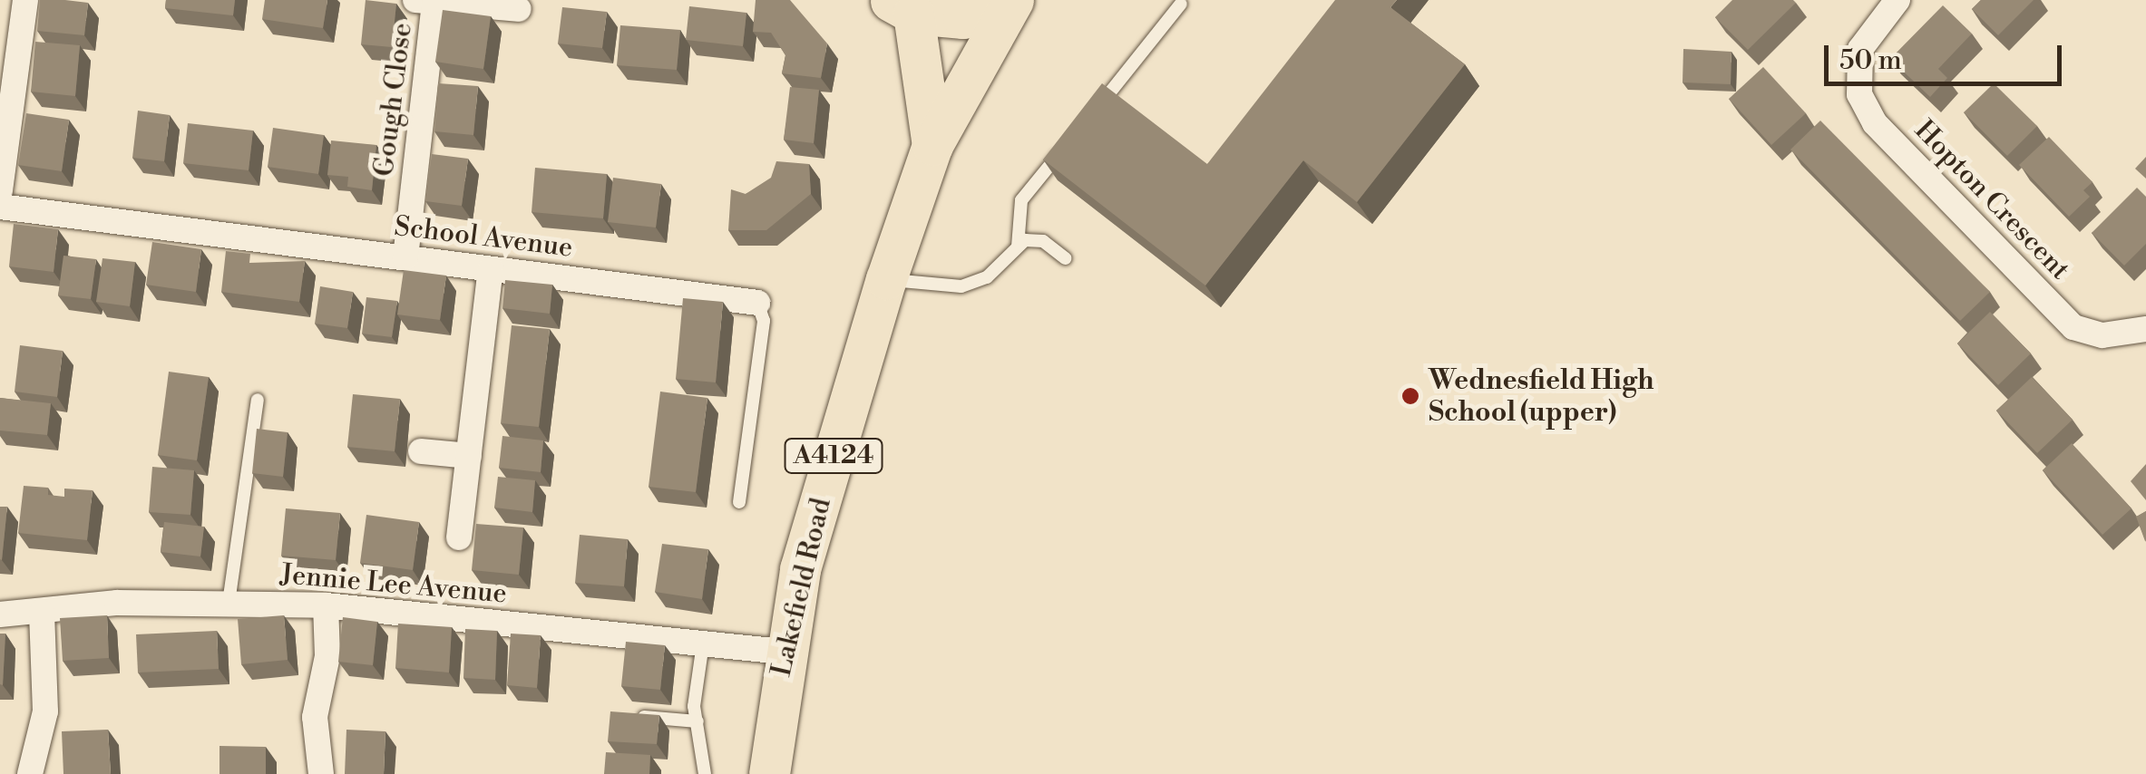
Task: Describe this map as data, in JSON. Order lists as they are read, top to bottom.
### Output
{
  "streets": {
    "main road": ["A4124", "Lakefield Road"],
    "street": [
      "Gough Close",
      "Hopton Crescent",
      "School Avenue",
      "Jennie Lee Avenue"
    ]
  },
  "crossings": [
    ["Gough Close", "School Avenue"],
    ["A4124", "Lakefield Road"],
    ["Jennie Lee Avenue", "Lakefield Road"]
  ],
  "places": ["Wednesfield High School (upper)"],
  "scale_bar": "50 m"
}
